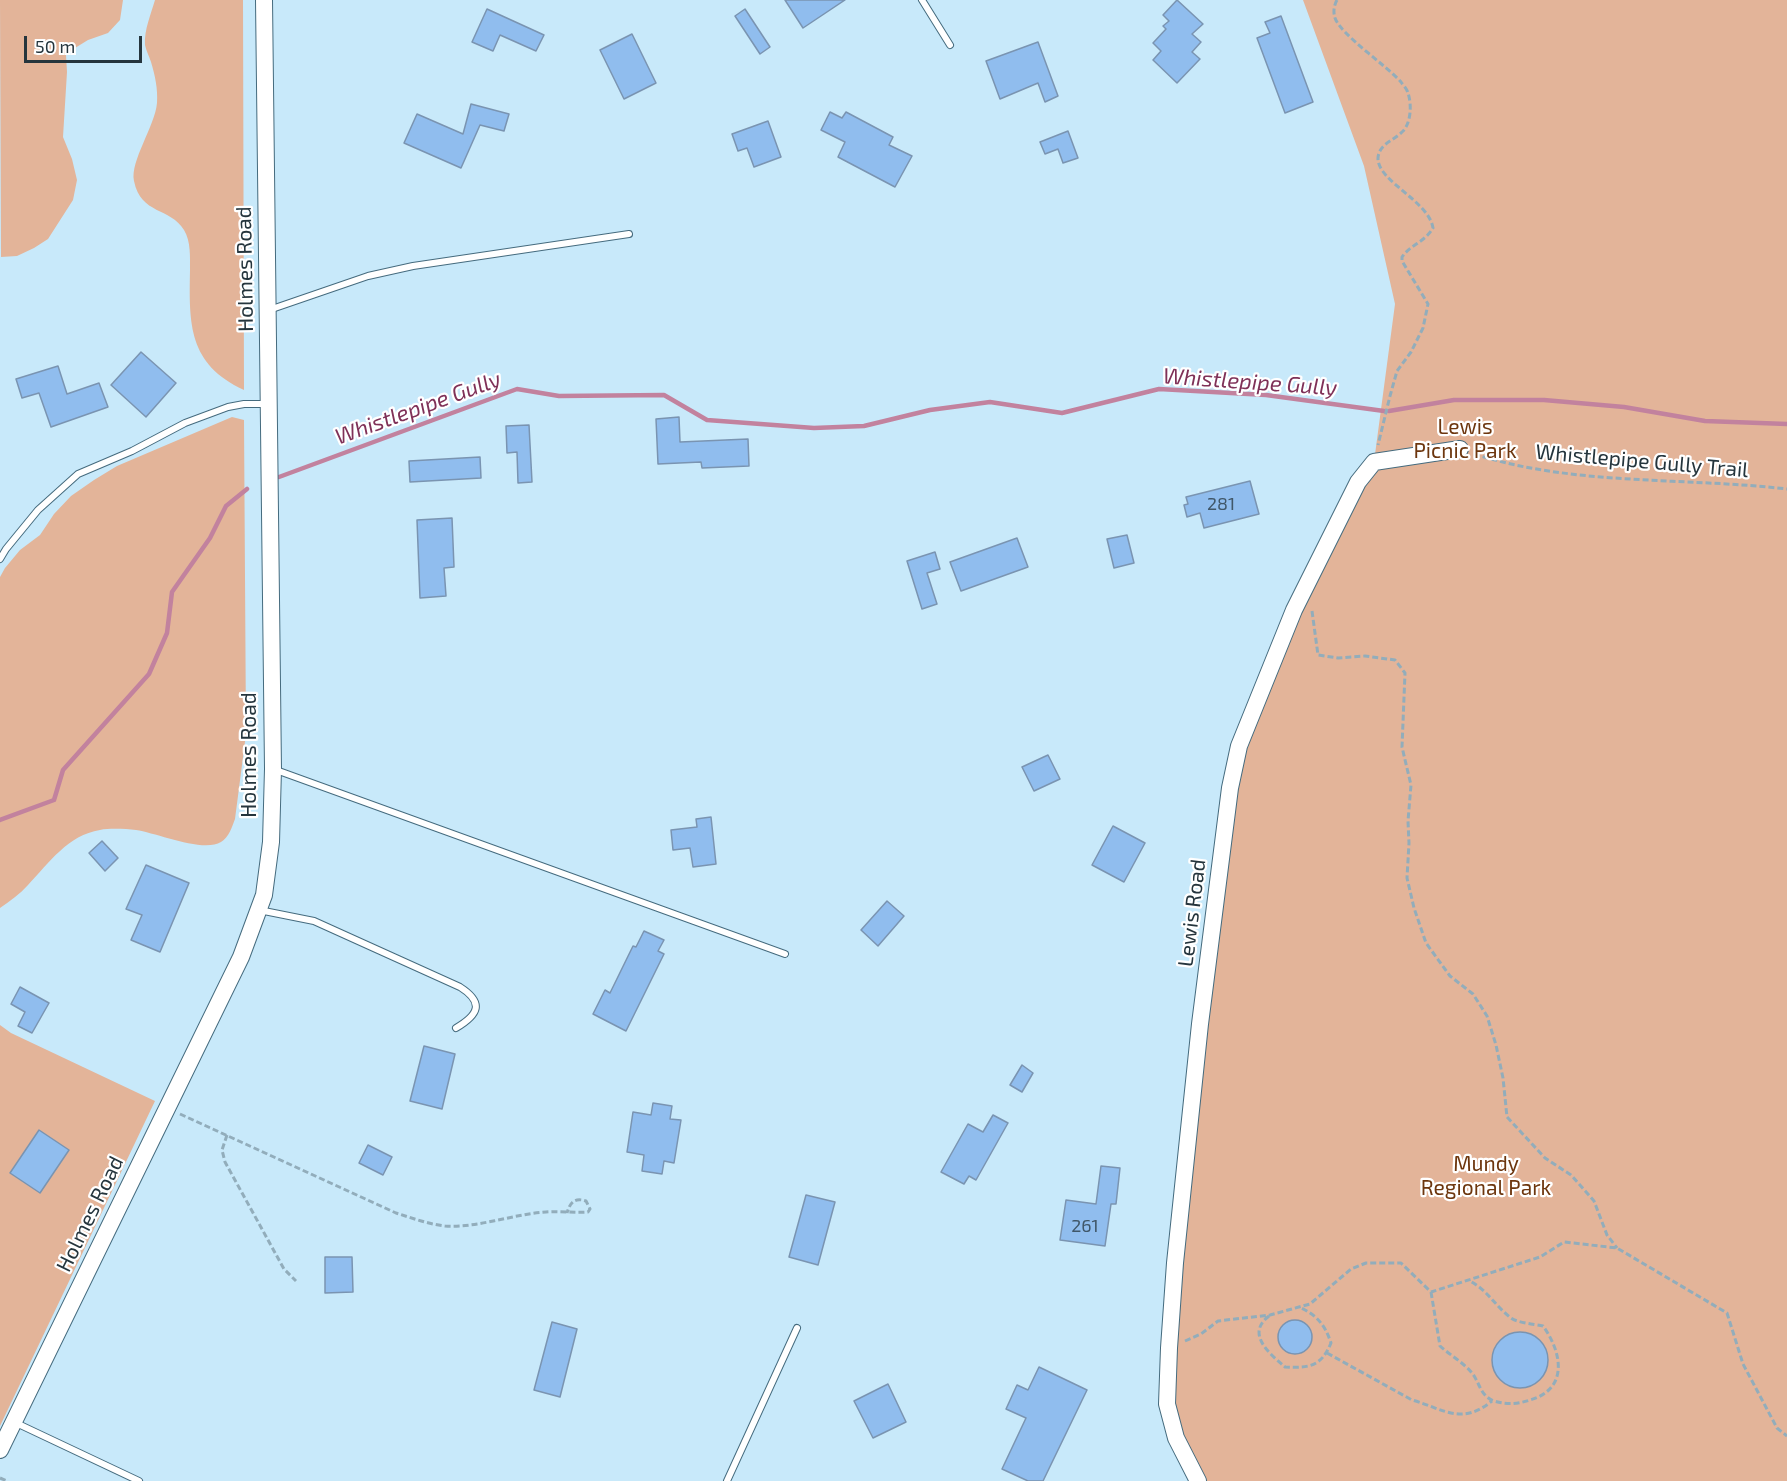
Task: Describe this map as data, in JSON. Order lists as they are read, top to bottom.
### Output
{
  "streets": {
    "street": ["Holmes Road", "Lewis Road"],
    "path": ["Whistlepipe Gully Trail"]
  },
  "water": ["Whistlepipe Gully"],
  "parks": ["Lewis Picnic Park", "Mundy Regional Park"],
  "house_numbers": ["281", "261"],
  "scale_bar": "50 m"
}
